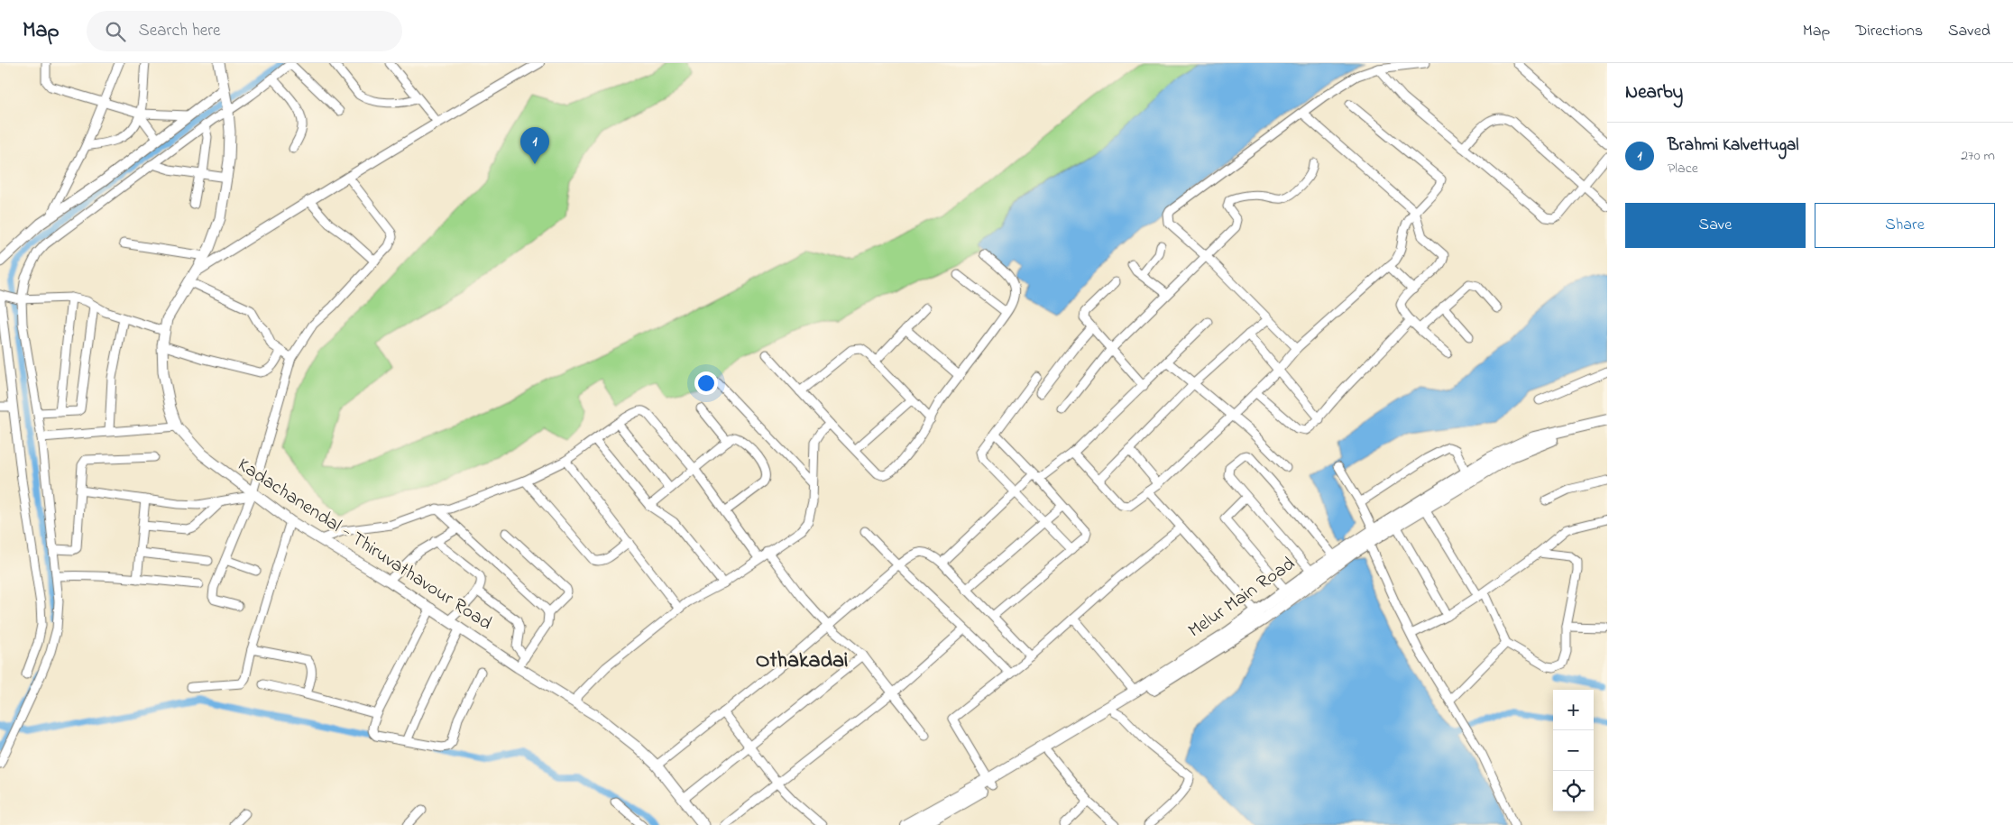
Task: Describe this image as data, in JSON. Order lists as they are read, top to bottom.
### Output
{
  "streets": {
    "main road": ["Kadachanendal - Thiruvathavour Road", "Melur Main Road"]
  },
  "districts": ["Othakadai"],
  "page": {
    "header": "Map",
    "search": "Search here",
    "nav": ["Map", "Directions", "Saved"],
    "heading": "Nearby",
    "list": [
      {
        "mark": "1",
        "name": "Brahmi Kalvettugal",
        "note": "Place",
        "value": "270 m"
      }
    ],
    "pins": "1",
    "buttons": ["Save", "Share"],
    "map_buttons": ["+", "−"]
  }
}
